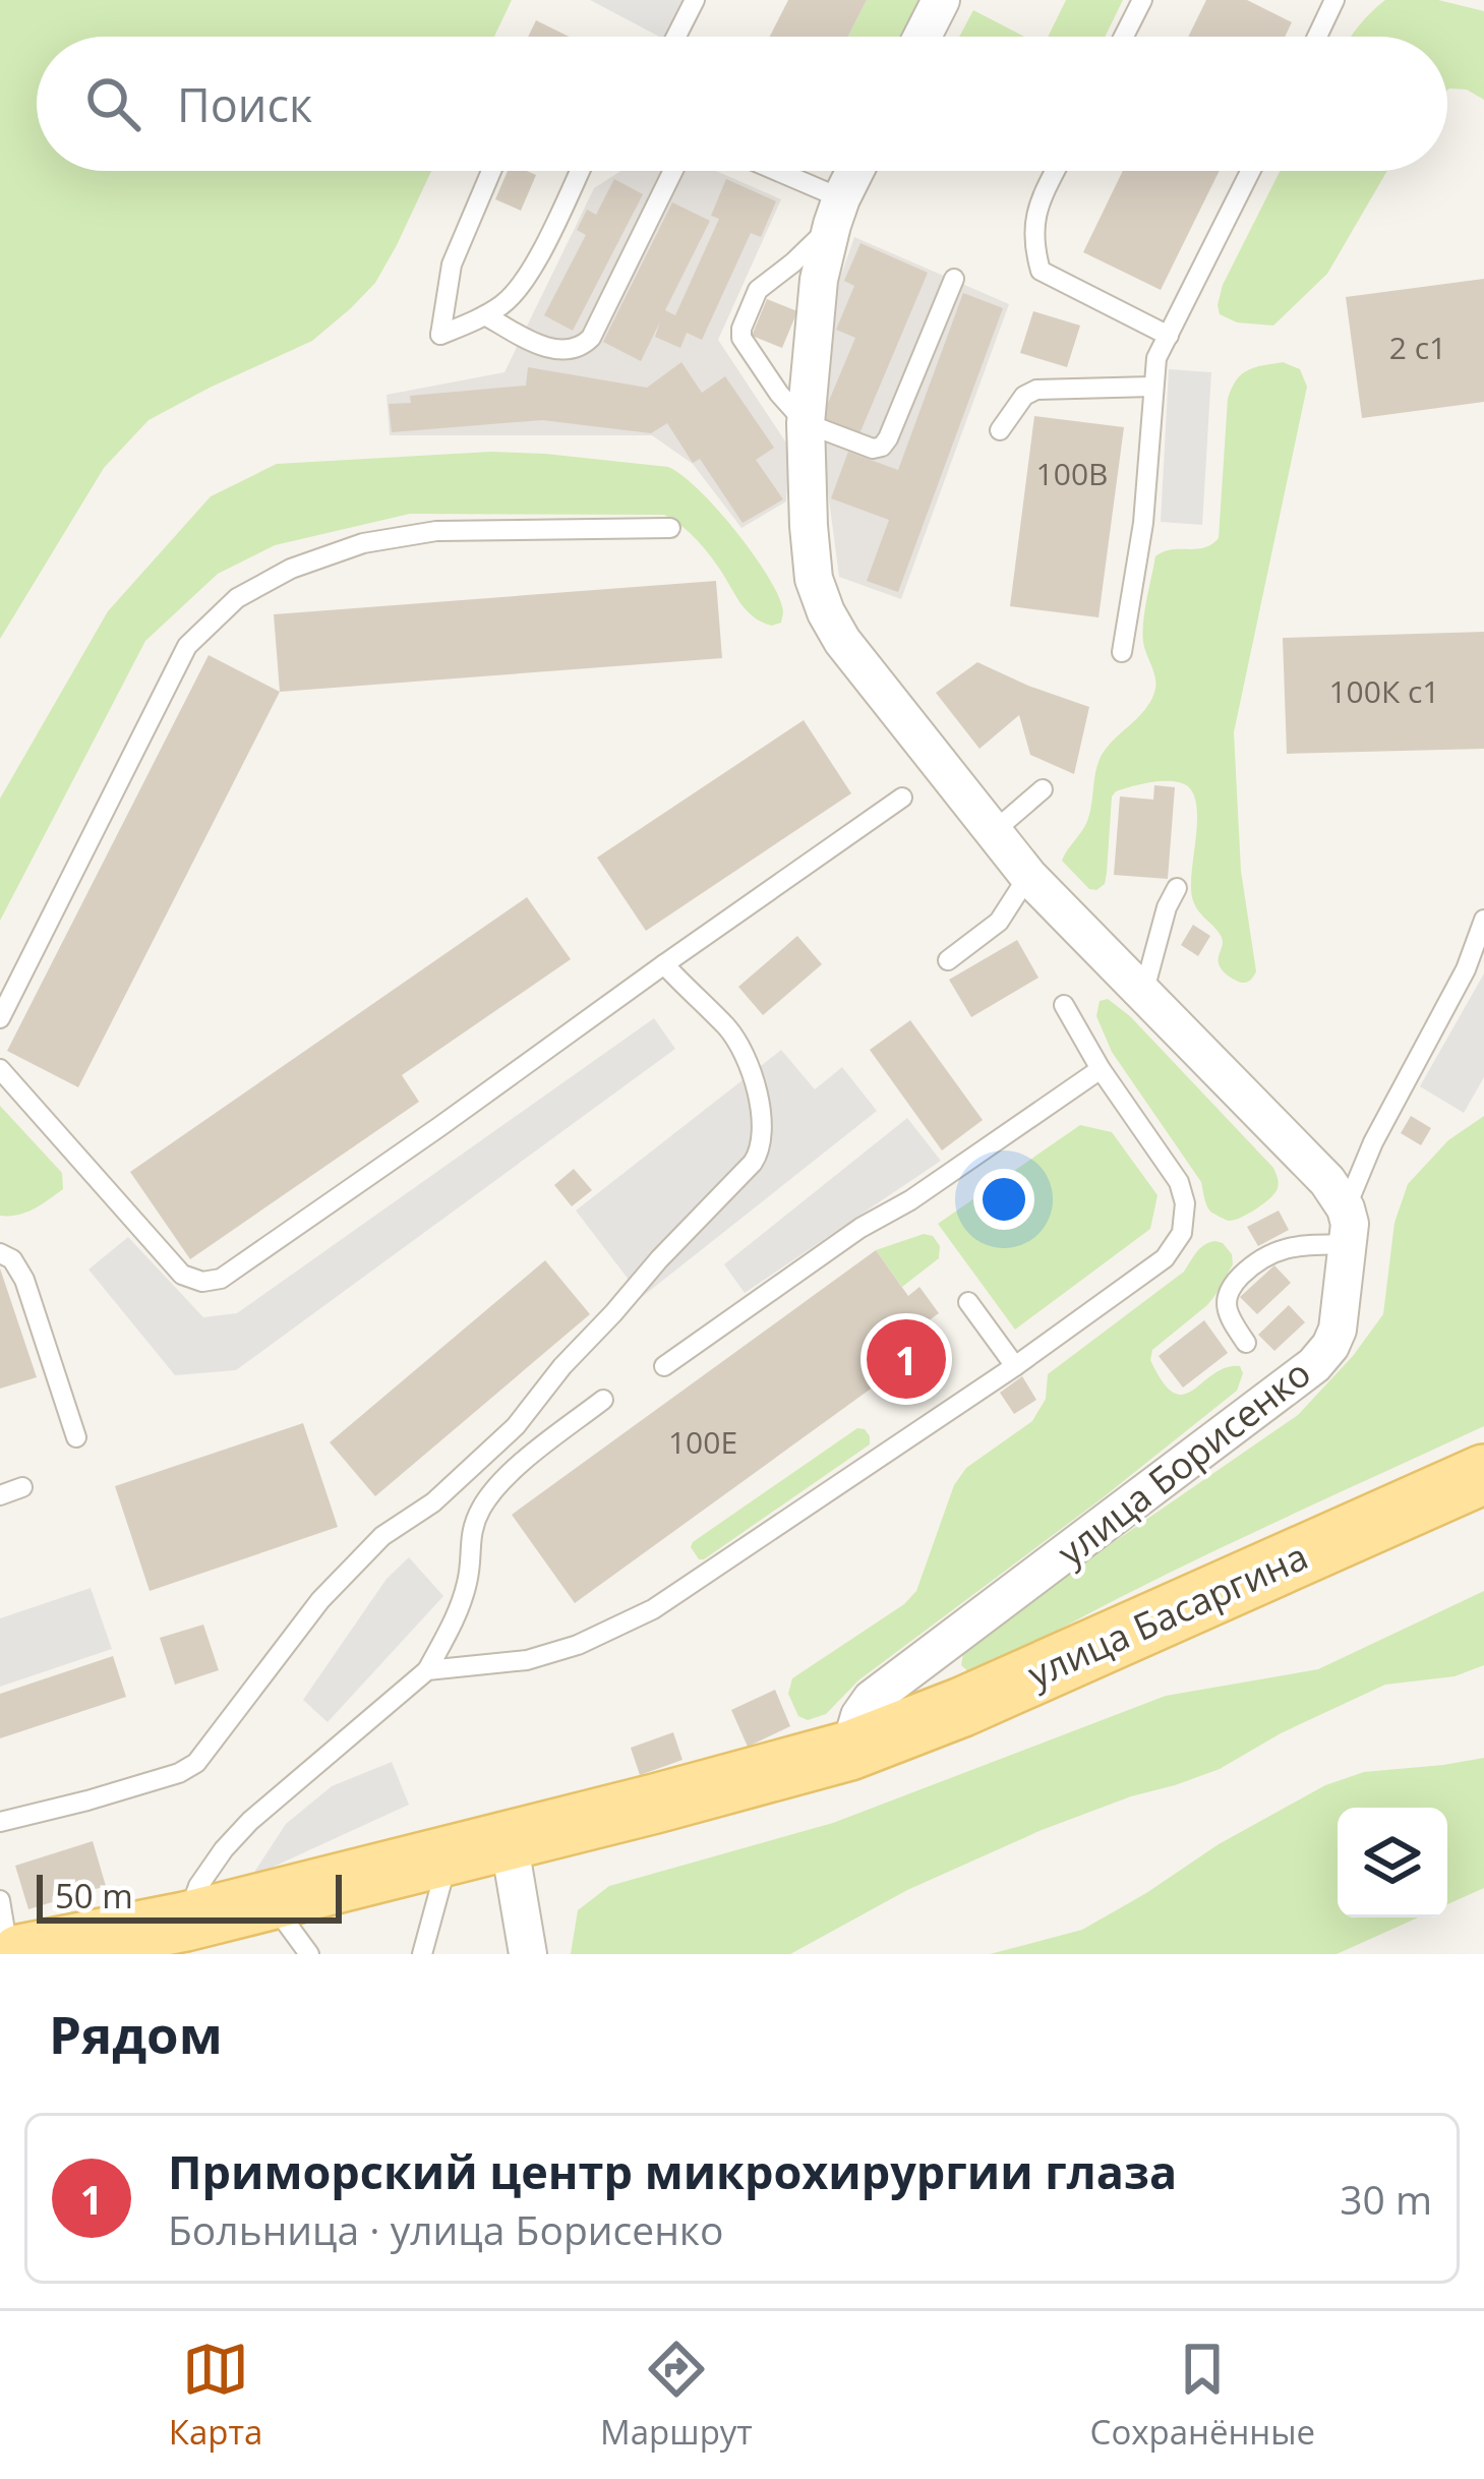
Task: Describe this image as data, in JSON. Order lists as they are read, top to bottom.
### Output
{
  "streets": {
    "main road": ["улица Басаргина"],
    "street": ["улица Борисенко"]
  },
  "crossings": [
    ["улица Борисенко", "улица Басаргина"]
  ],
  "house_numbers": [
    "2 с1",
    "100В",
    "100К с1",
    "100Е"
  ],
  "scale_bar": "50 m",
  "page": {
    "search": "Поиск",
    "pins": "1",
    "scale": "50 m",
    "heading": "Рядом",
    "list": [
      {
        "mark": "1",
        "name": "Приморский центр микрохирургии глаза",
        "note": "Больница · улица Борисенко",
        "value": "30 m"
      }
    ],
    "nav": ["Карта", "Маршрут", "Сохранённые"]
  }
}
